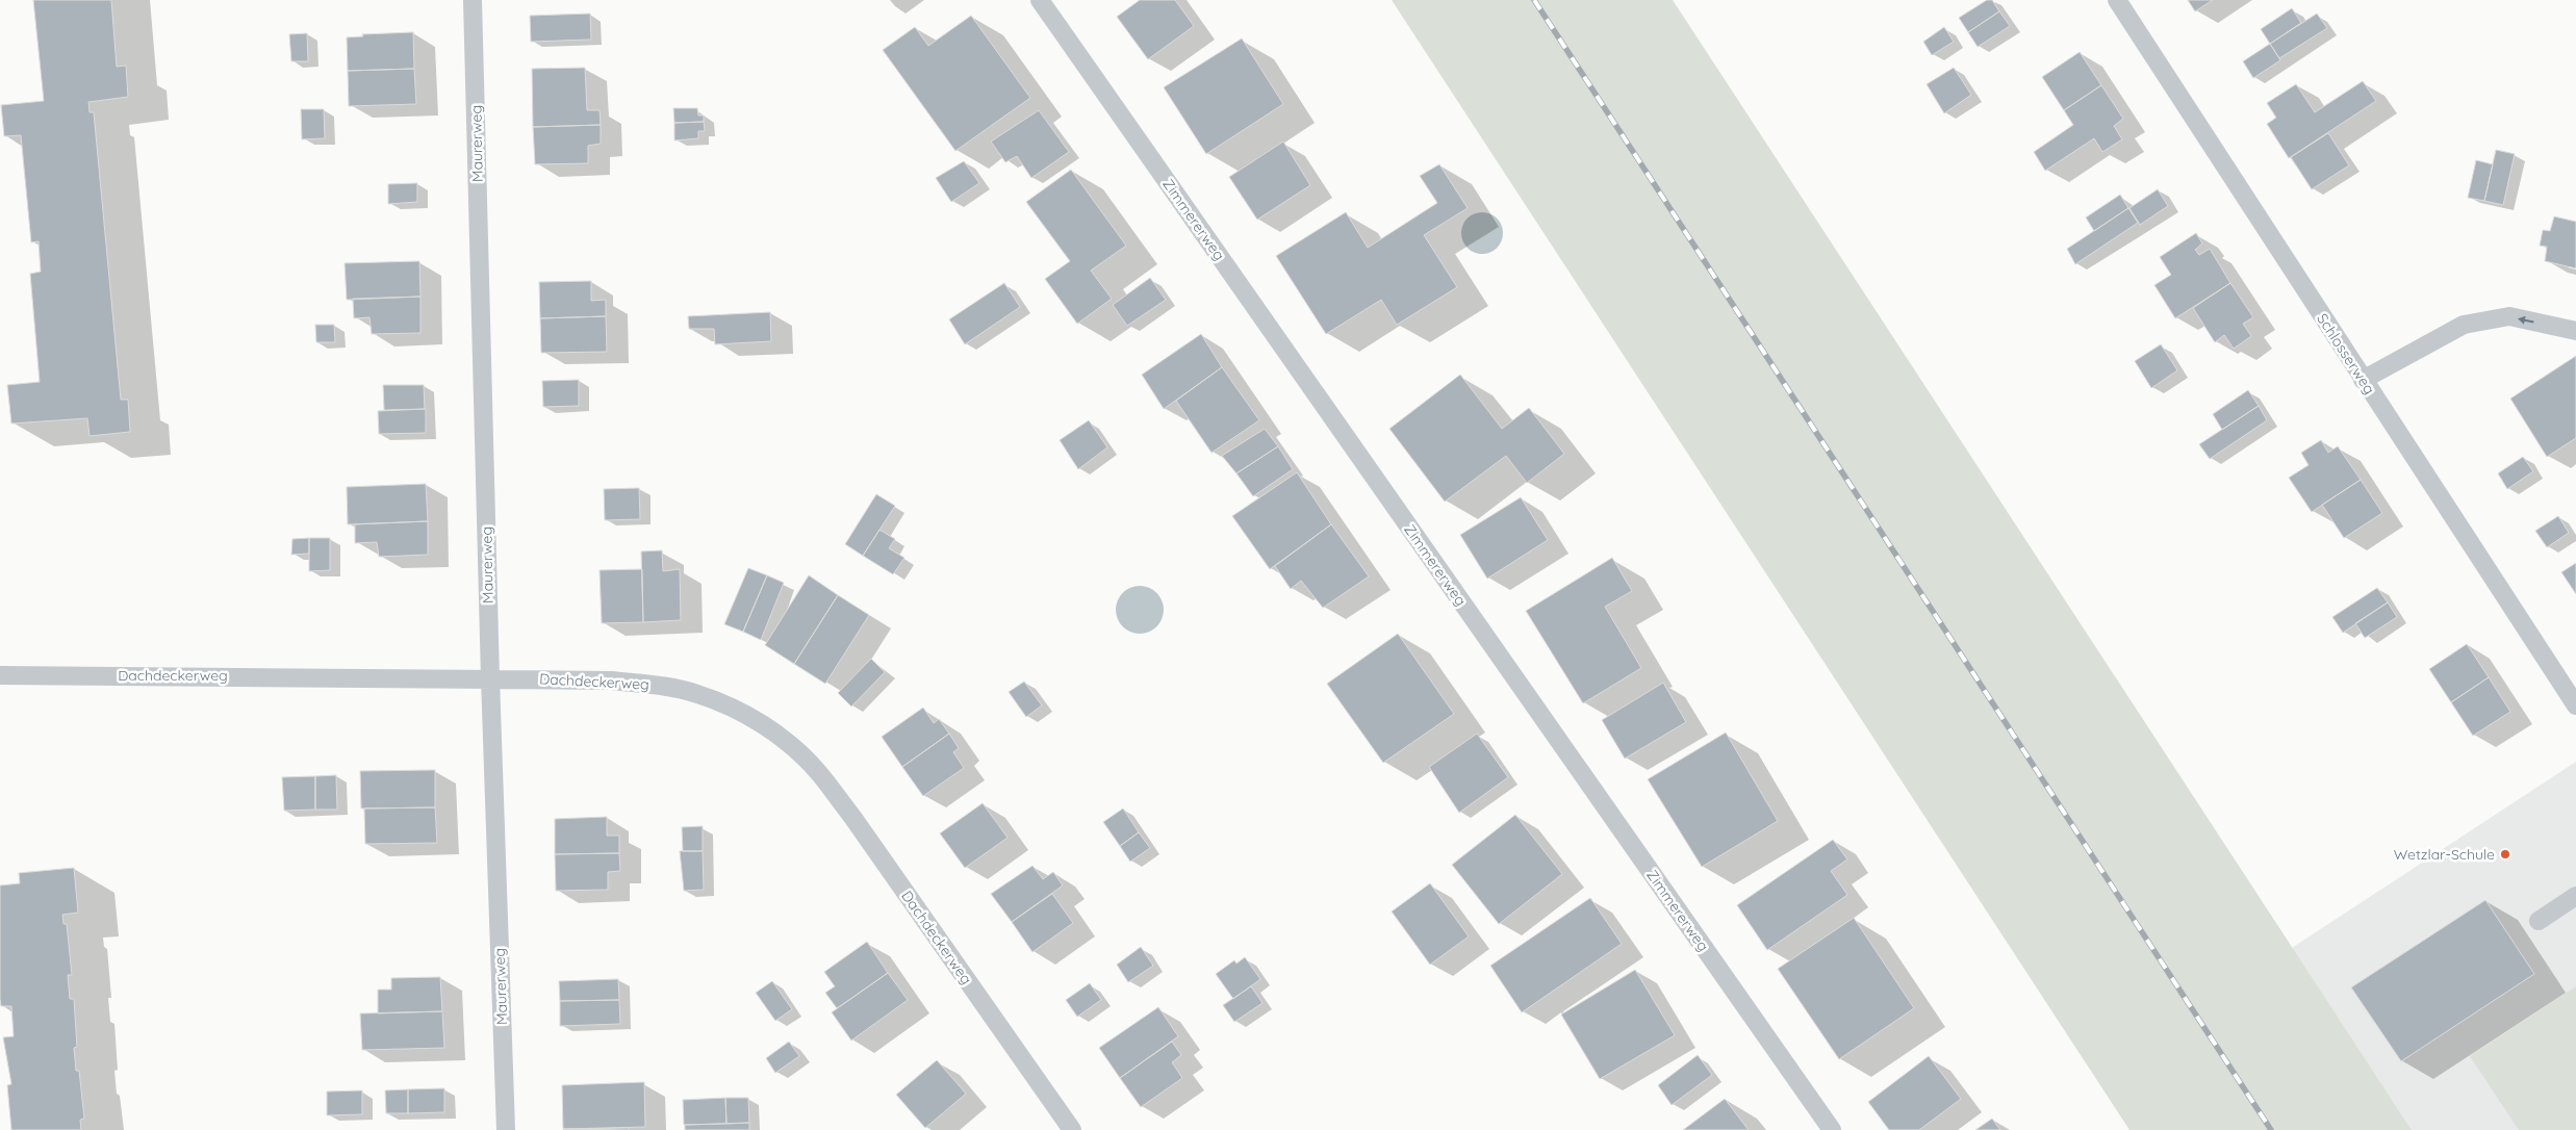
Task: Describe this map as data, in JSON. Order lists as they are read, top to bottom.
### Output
{
  "streets": {
    "lane": [
      "Maurerweg",
      "Zimmererweg",
      "Schlosserweg",
      "Dachdeckerweg"
    ]
  },
  "crossings": [
    ["Maurerweg", "Dachdeckerweg"]
  ],
  "places": ["Wetzlar-Schule"]
}
